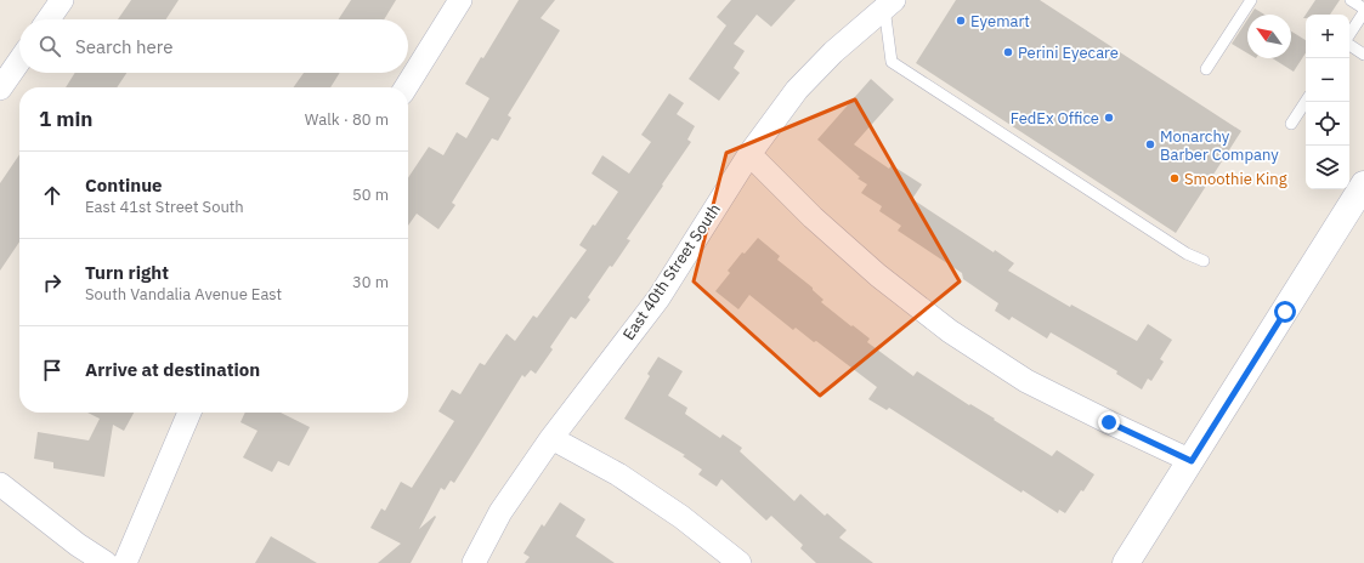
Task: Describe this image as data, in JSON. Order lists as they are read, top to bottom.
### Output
{
  "streets": {
    "street": ["East 40th Street South"]
  },
  "places": [
    "Eyemart",
    "Perini Eyecare",
    "FedEx Office",
    "Monarchy Barber Company",
    "Smoothie King"
  ],
  "north": "top left",
  "page": {
    "map_buttons": ["+", "−"],
    "search": "Search here",
    "heading": ["1 min", "Walk · 80 m"],
    "list": [
      ["Continue", "East 41st Street South", "50 m"],
      ["Turn right", "South Vandalia Avenue East", "30 m"],
      "Arrive at destination"
    ]
  }
}
